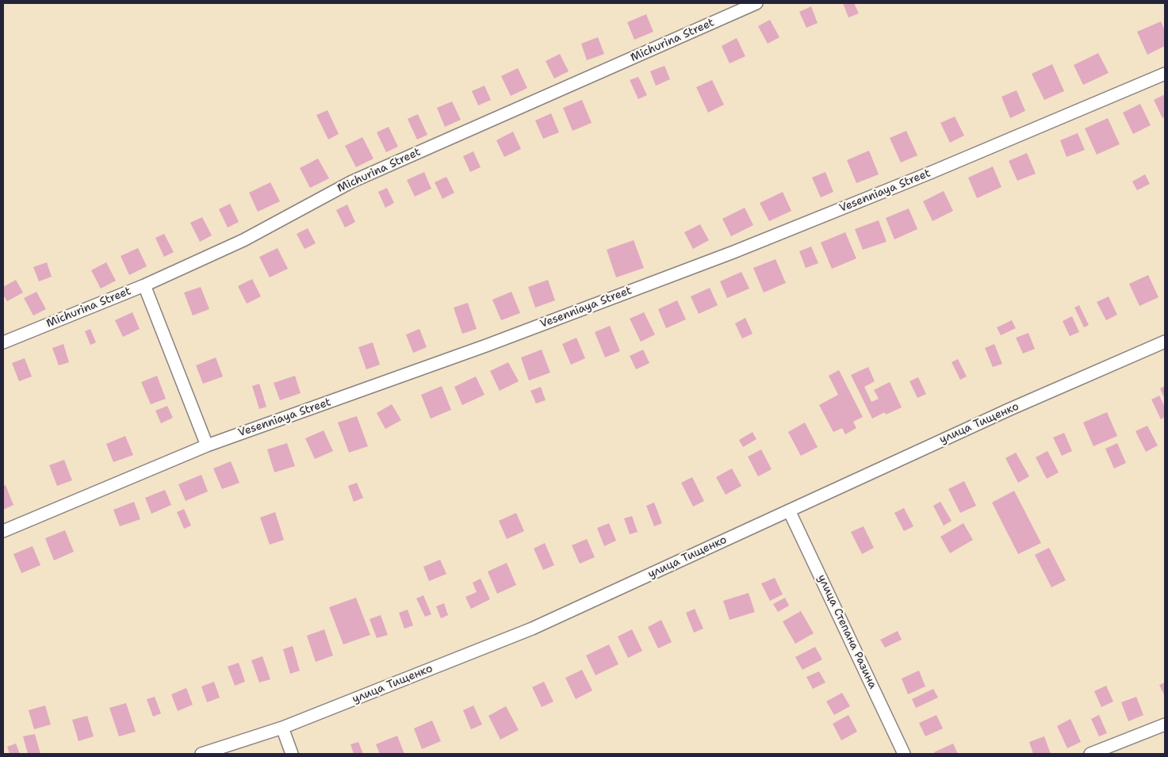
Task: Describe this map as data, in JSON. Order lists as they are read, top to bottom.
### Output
{
  "streets": {
    "street": [
      "Michurina Street",
      "Vesenniaya Street",
      "улица Тищенко",
      "улица Степана Разина"
    ]
  },
  "crossings": [
    ["улица Тищенко", "улица Степана Разина"]
  ]
}
